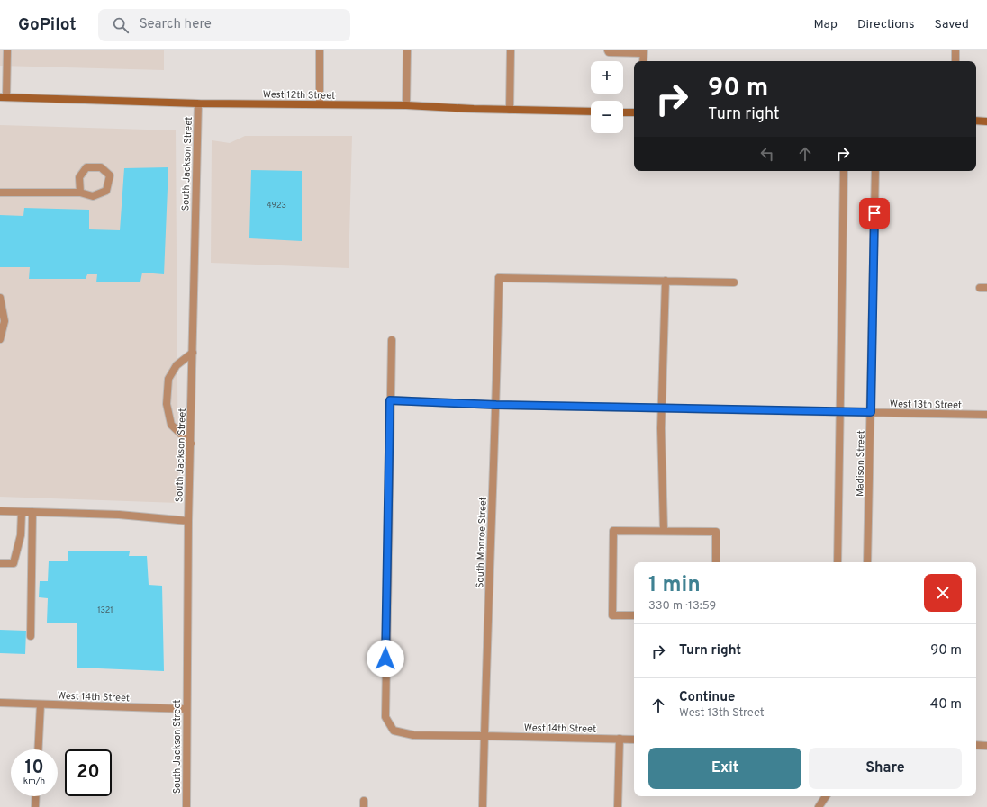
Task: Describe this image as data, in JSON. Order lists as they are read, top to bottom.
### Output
{
  "streets": {
    "main road": ["West 12th Street"],
    "street": [
      "South Jackson Street",
      "West 13th Street",
      "Madison Street",
      "South Monroe Street",
      "West 14th Street"
    ]
  },
  "crossings": [
    ["West 12th Street", "South Jackson Street"],
    ["South Jackson Street", "West 14th Street"],
    ["West 13th Street", "Madison Street"],
    ["West 13th Street", "South Monroe Street"],
    ["West 13th Street", "West 14th Street"],
    ["South Monroe Street", "West 14th Street"]
  ],
  "house_numbers": ["4923", "1321"],
  "page": {
    "header": "GoPilot",
    "search": "Search here",
    "nav": ["Map", "Directions", "Saved"],
    "map_buttons": ["+", "−"],
    "turn": ["90 m", "Turn right"],
    "heading": ["1 min", "330 m · 13:59"],
    "list": [
      {
        "name": "Turn right",
        "value": "90 m"
      },
      {
        "name": "Continue",
        "note": "West 13th Street",
        "value": "40 m"
      }
    ],
    "buttons": ["Exit", "Share"],
    "speed": "10 km/h",
    "limit": "20"
  }
}
